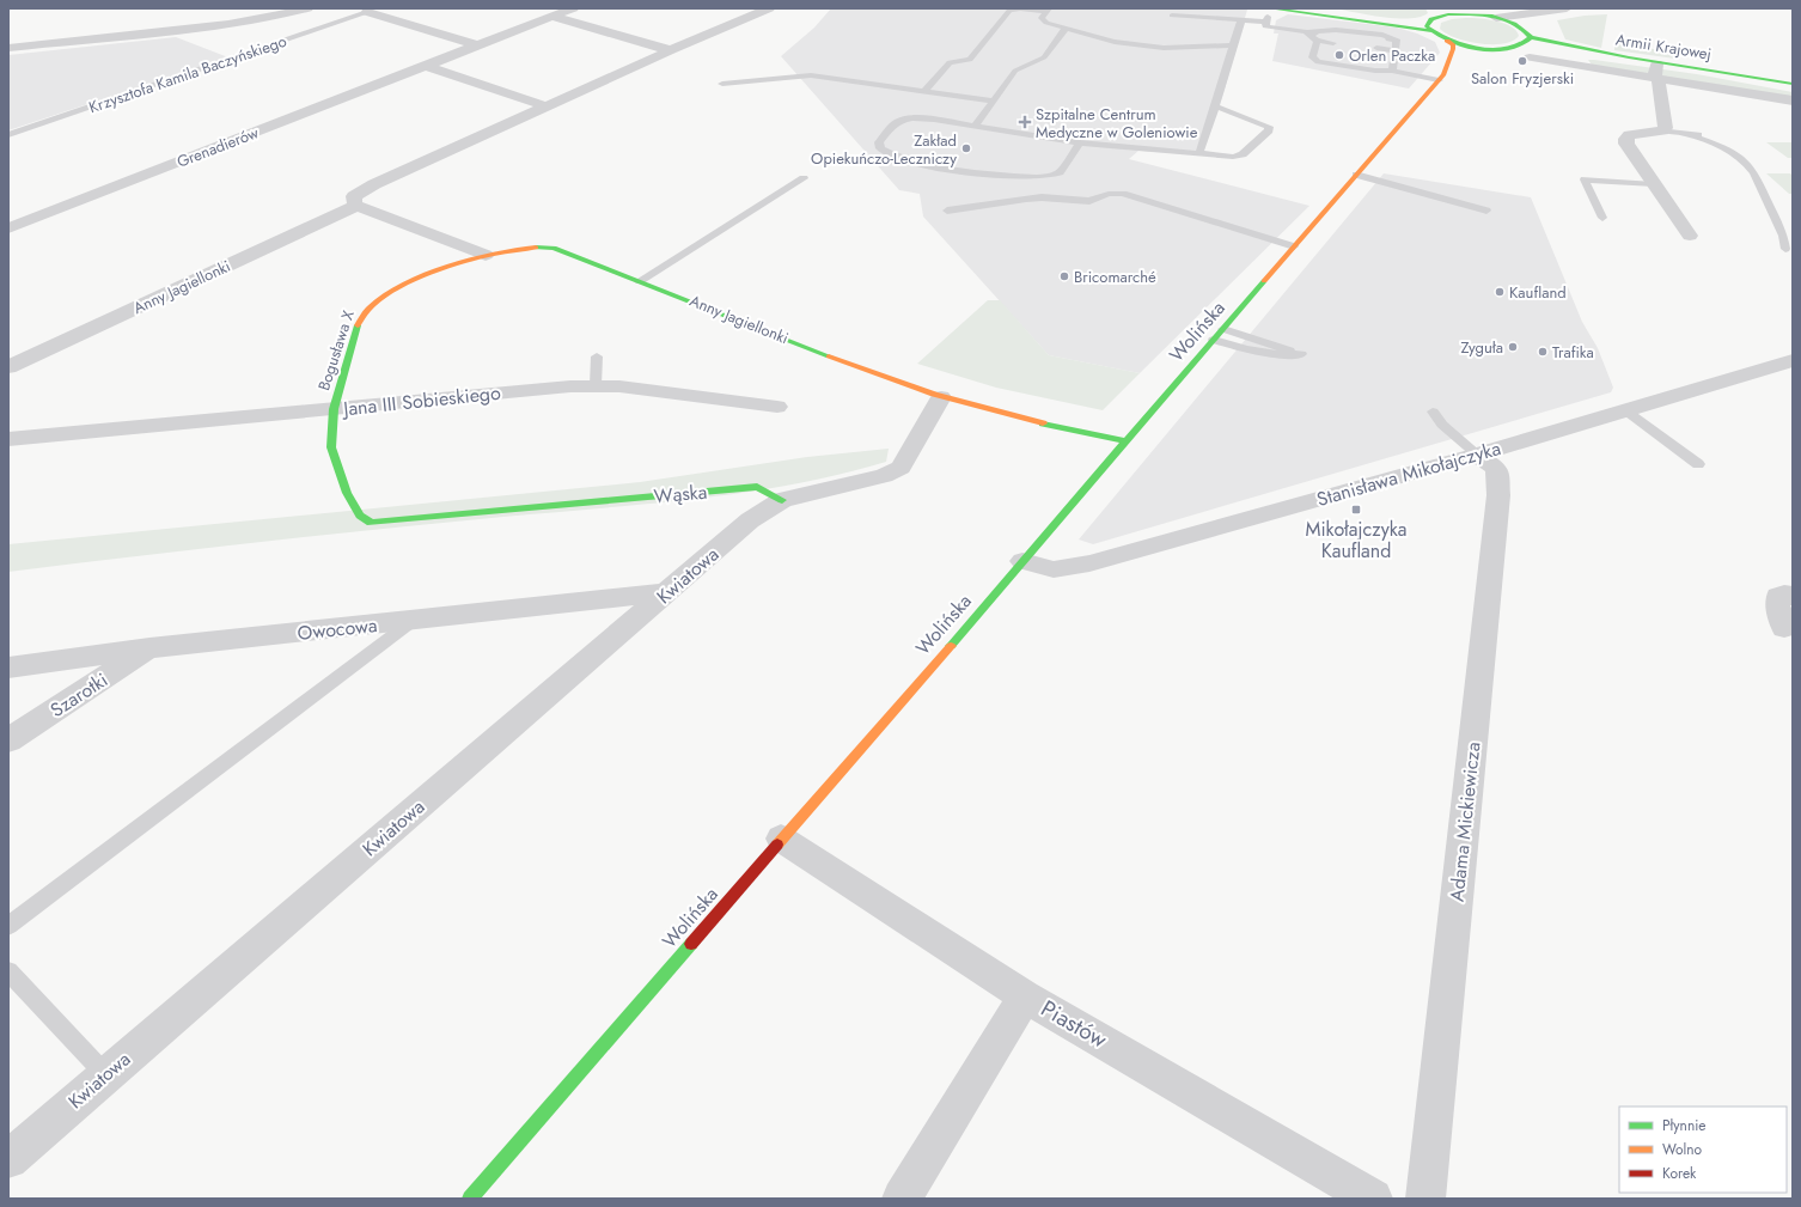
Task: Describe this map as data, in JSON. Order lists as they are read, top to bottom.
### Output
{
  "streets": {
    "street": [
      "Armii Krajowej",
      "Krzysztofa Kamila Baczyńskiego",
      "Grenadierów",
      "Anny Jagiellonki",
      "Wolińska",
      "Bogusława X",
      "Jana III Sobieskiego",
      "Stanisława Mikołajczyka",
      "Wąska",
      "Kwiatowa",
      "Owocowa",
      "Szarotki",
      "Adama Mickiewicza",
      "Piastów"
    ]
  },
  "crossings": [
    ["Krzysztofa Kamila Baczyńskiego", "Grenadierów"],
    ["Anny Jagiellonki", "Wolińska"],
    ["Anny Jagiellonki", "Bogusława X"],
    ["Wolińska", "Stanisława Mikołajczyka"],
    ["Wolińska", "Piastów"],
    ["Bogusława X", "Jana III Sobieskiego"],
    ["Bogusława X", "Wąska"],
    ["Stanisława Mikołajczyka", "Adama Mickiewicza"],
    ["Wąska", "Kwiatowa"],
    ["Kwiatowa", "Owocowa"],
    ["Owocowa", "Szarotki"]
  ],
  "places": {
    "other": [
      "Orlen Paczka",
      "Salon Fryzjerski",
      "Zakład Opiekuńczo-Leczniczy",
      "Bricomarché",
      "Kaufland",
      "Zyguła",
      "Trafika"
    ],
    "health": ["Szpitalne Centrum Medyczne w Goleniowie"],
    "transit": ["Mikołajczyka Kaufland"]
  },
  "legend": ["Płynnie", "Wolno", "Korek"]
}
